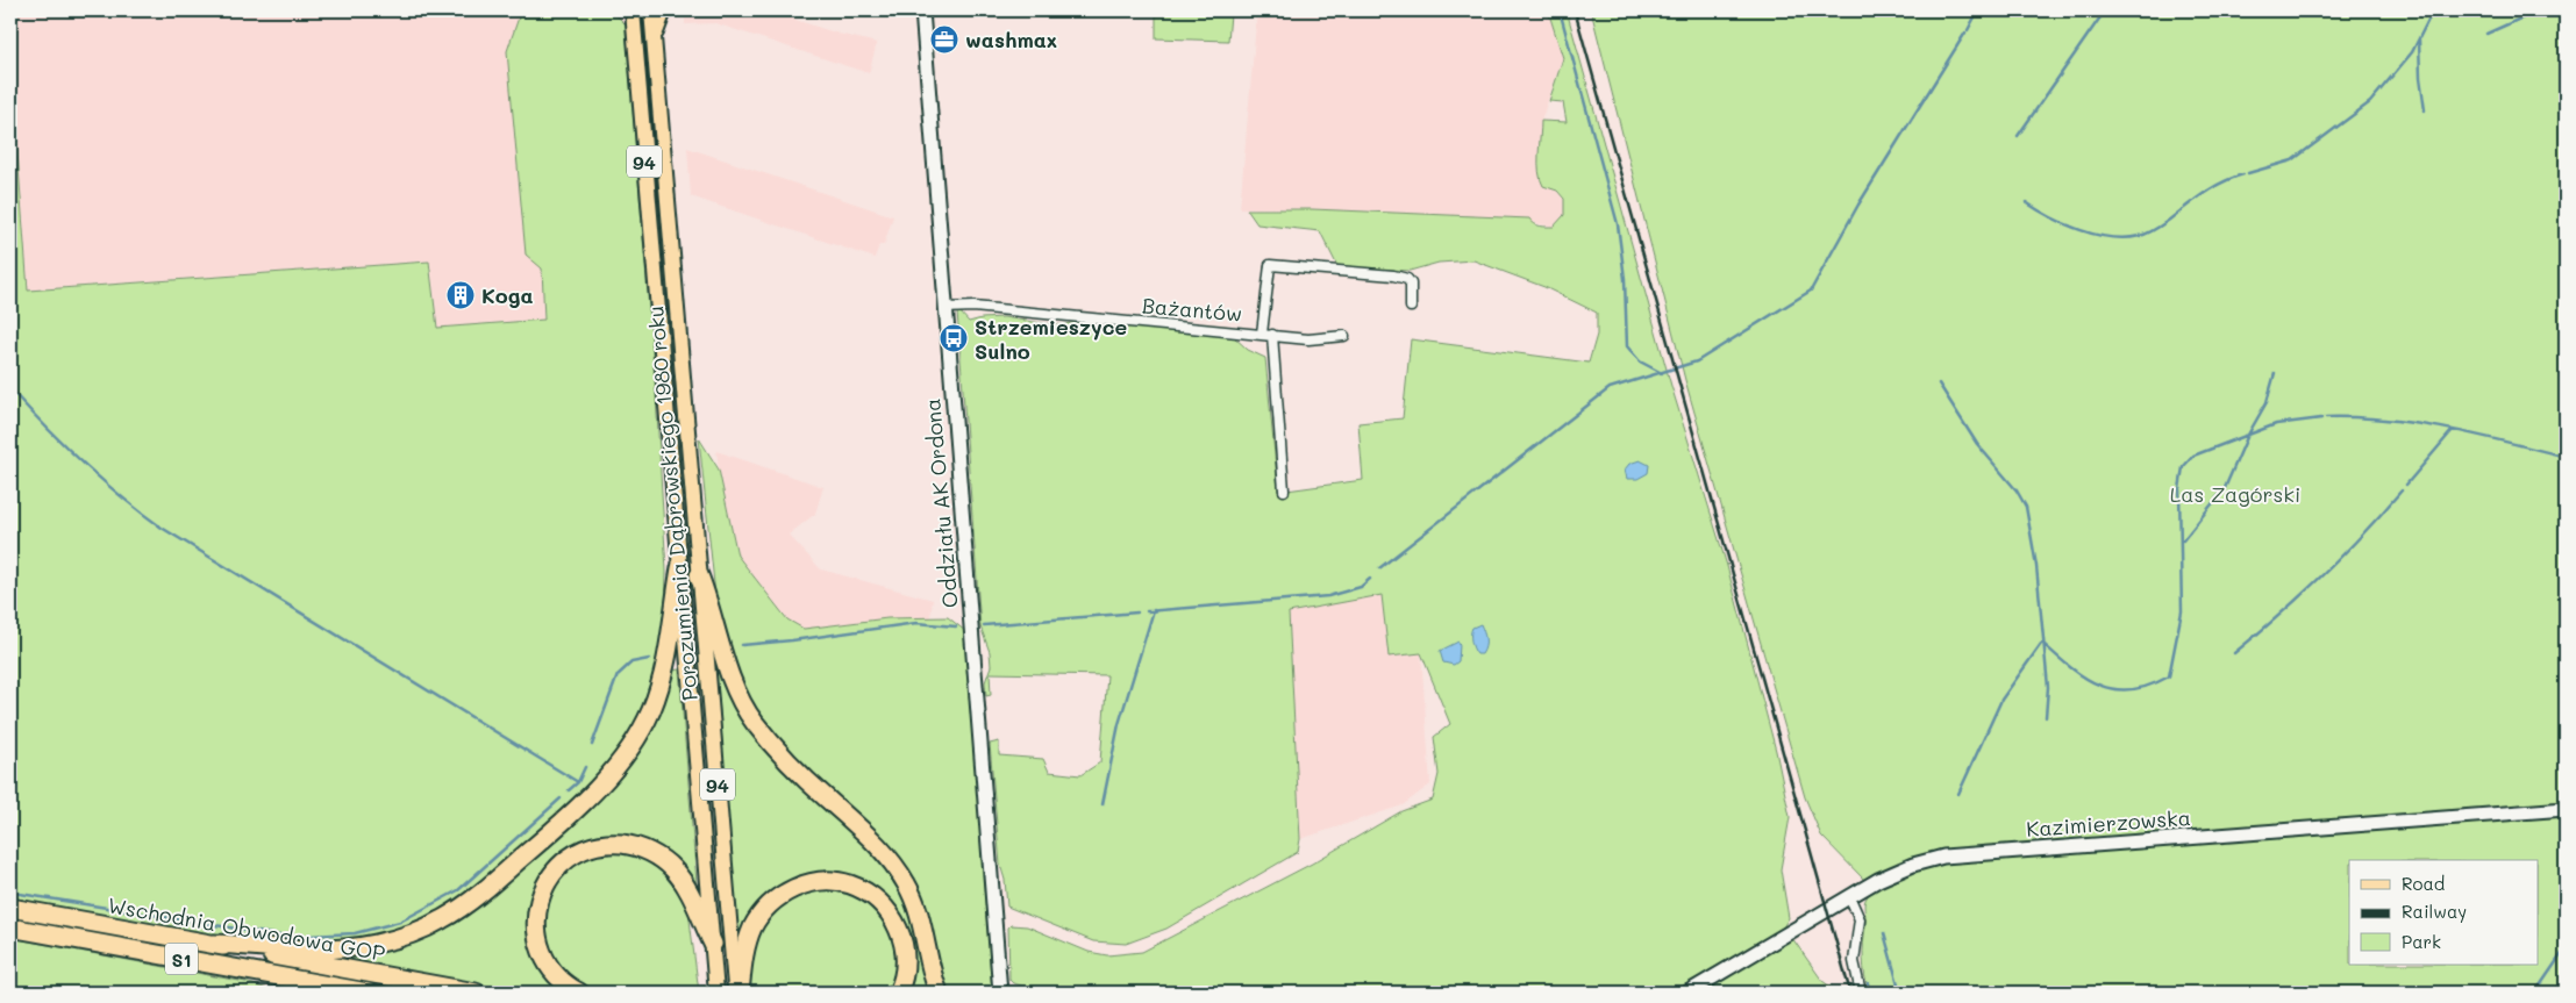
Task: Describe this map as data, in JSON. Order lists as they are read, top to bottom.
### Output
{
  "streets": {
    "highway": ["Wschodnia Obwodowa GOP", "S1"],
    "main road": ["94", "Porozumienia Dąbrowskiego 1980 roku"],
    "street": ["Bażantów", "Oddziału AK Ordona", "Kazimierzowska"]
  },
  "crossings": [
    ["Bażantów", "Oddziału AK Ordona"]
  ],
  "parks": ["Las Zagórski"],
  "places": {
    "office": ["washmax"],
    "building": ["Koga"],
    "bus stop": ["Strzemieszyce Sulno"]
  },
  "legend": ["Road", "Railway", "Park"]
}
